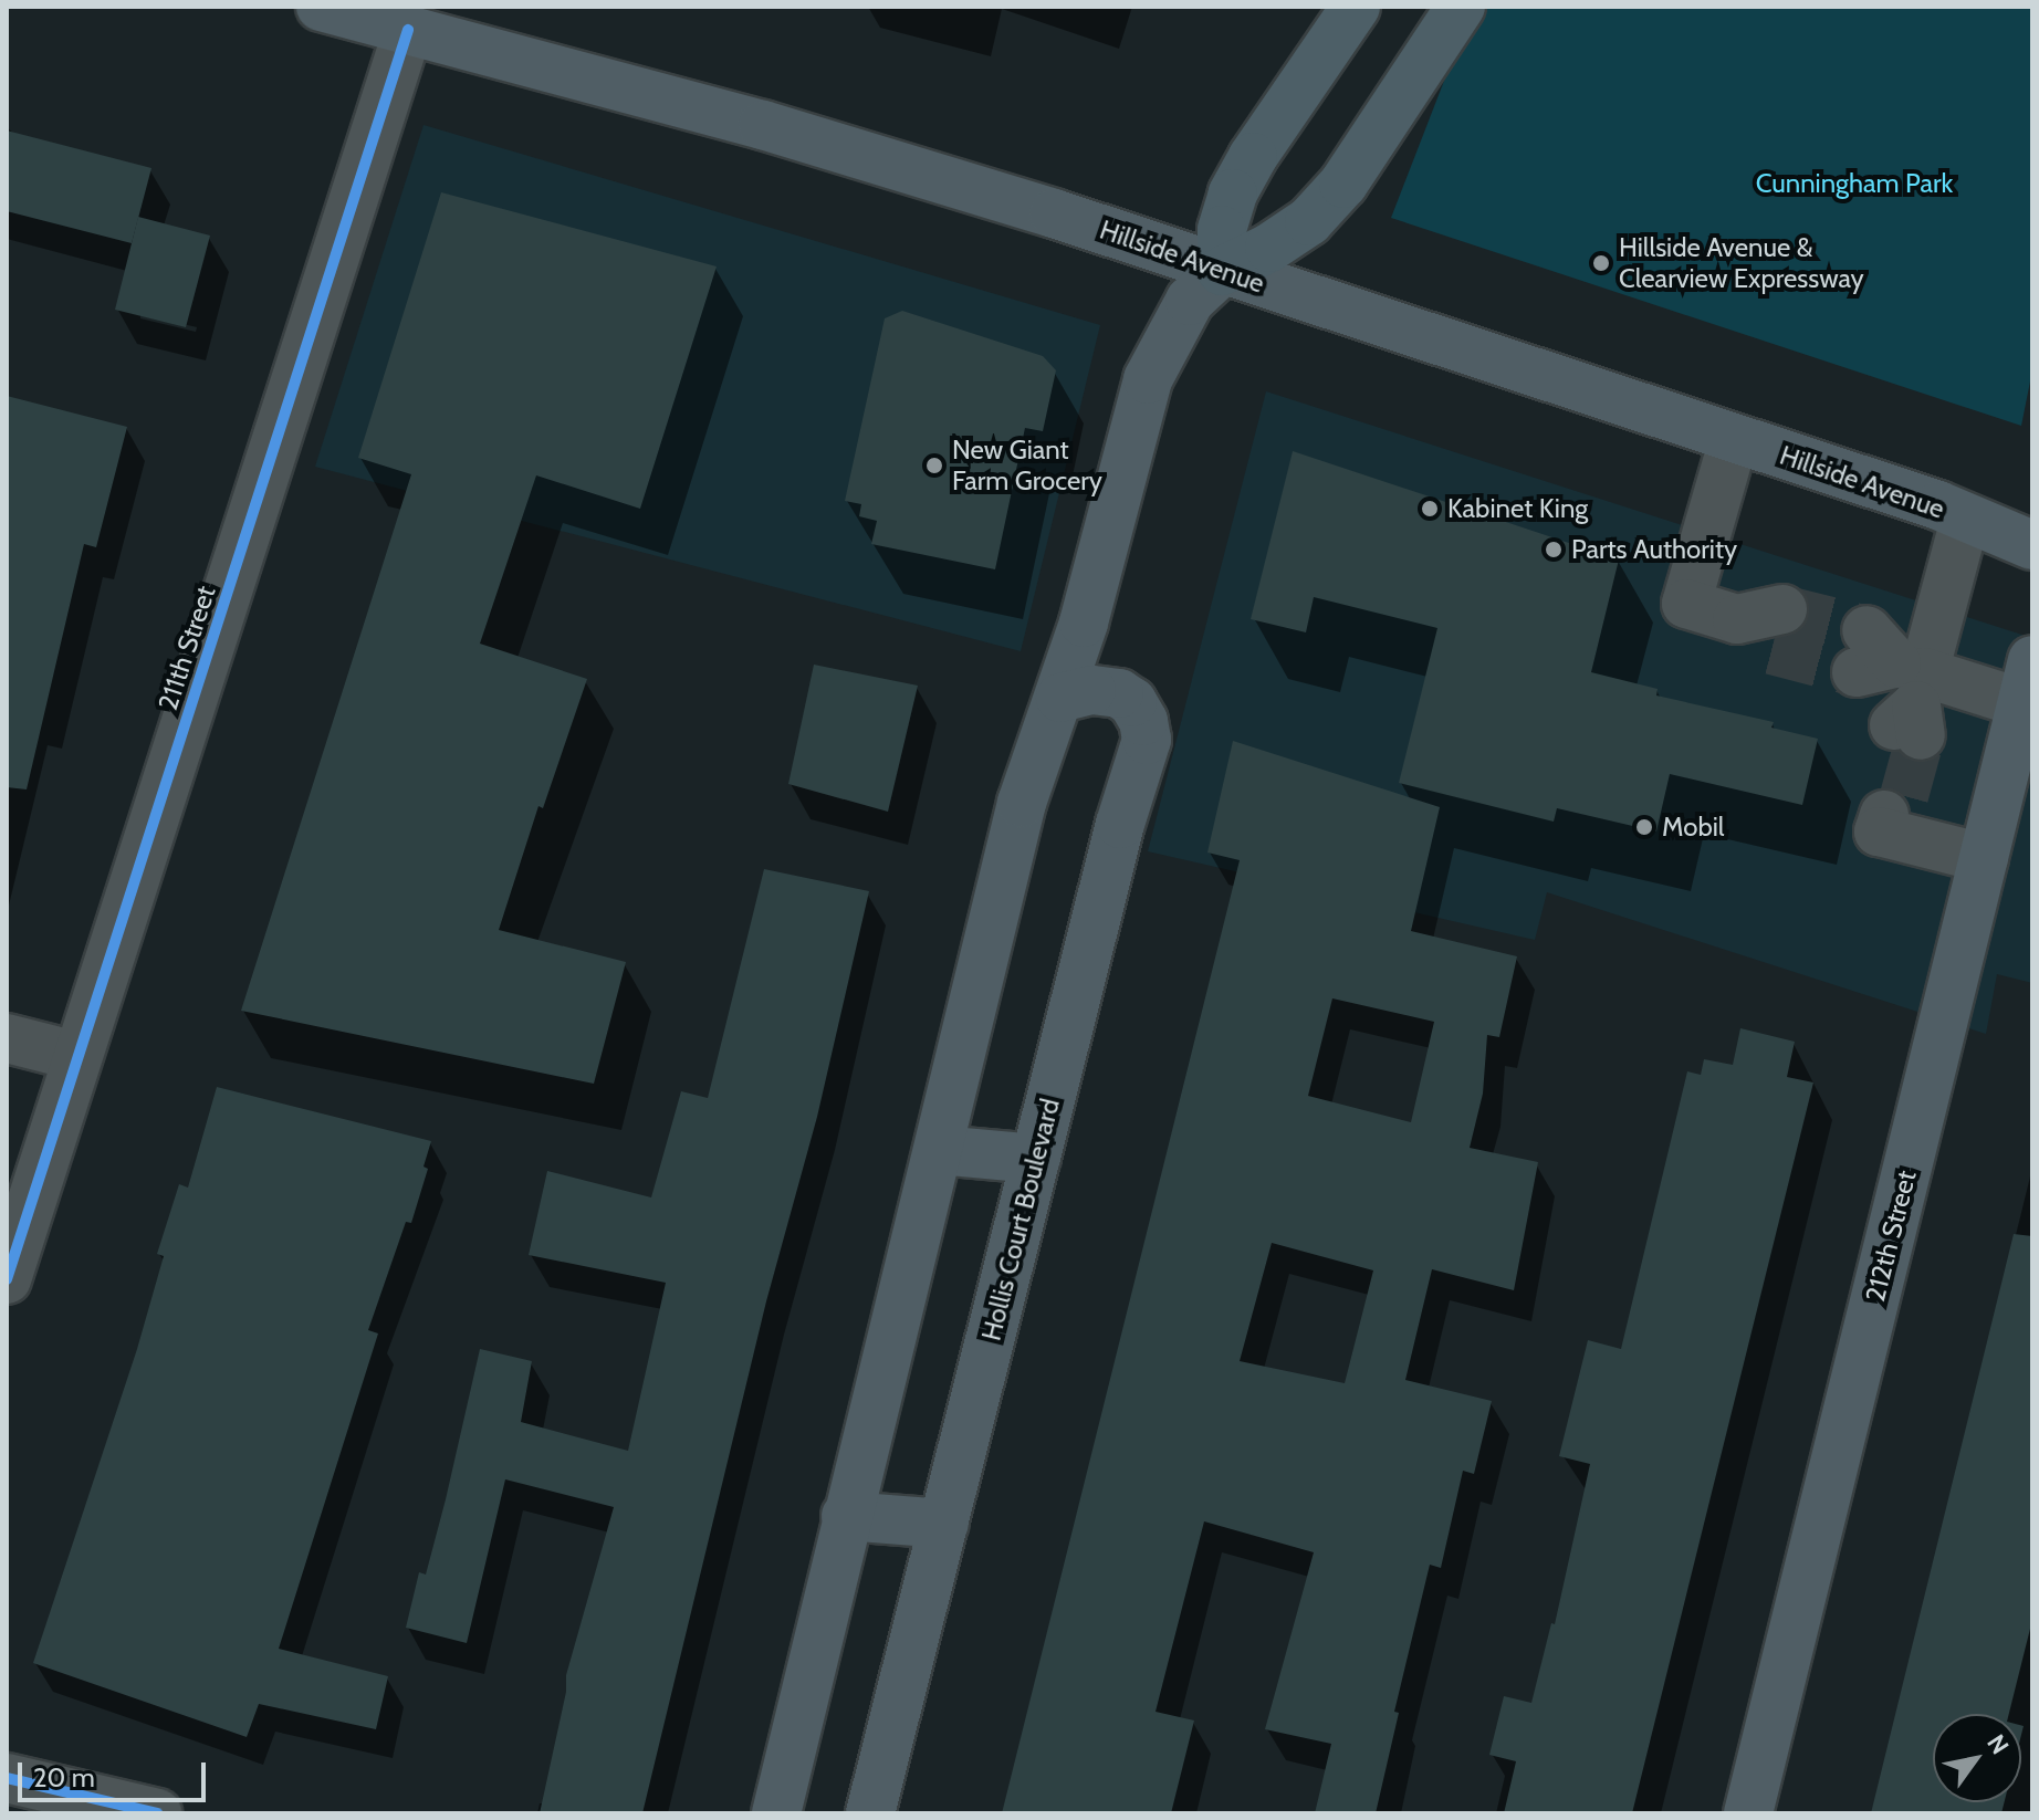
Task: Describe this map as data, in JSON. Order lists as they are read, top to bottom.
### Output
{
  "streets": {
    "main road": ["Hillside Avenue", "Hollis Court Boulevard", "212th Street"],
    "street": ["211th Street"]
  },
  "crossings": [
    ["Hillside Avenue", "211th Street"]
  ],
  "parks": ["Cunningham Park"],
  "places": [
    "Hillside Avenue & Clearview Expressway",
    "New Giant Farm Grocery",
    "Kabinet King",
    "Parts Authority",
    "Mobil"
  ],
  "scale_bar": "20 m",
  "north": "top right"
}
